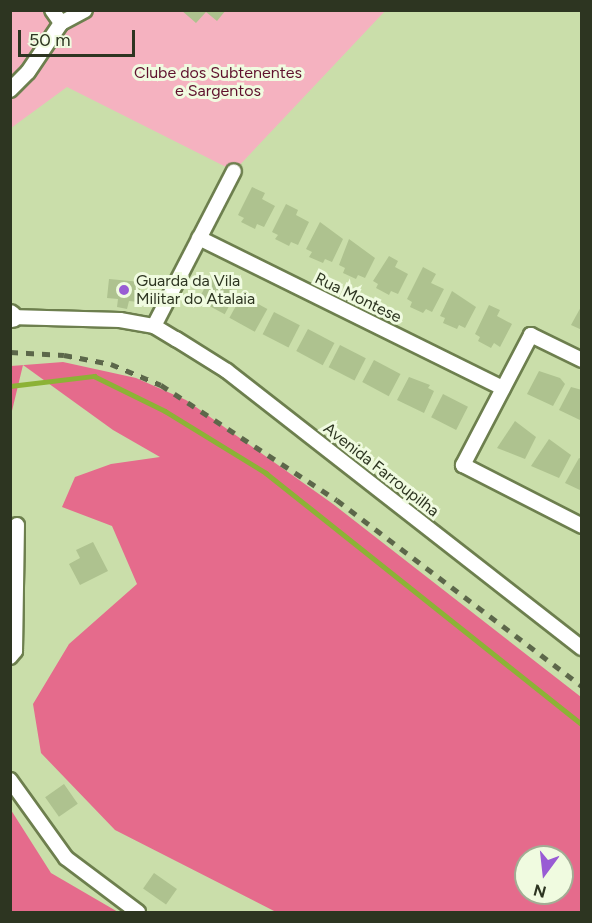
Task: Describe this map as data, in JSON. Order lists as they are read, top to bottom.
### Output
{
  "streets": {
    "street": ["Rua Montese", "Avenida Farroupilha"]
  },
  "parks": ["Clube dos Subtenentes e Sargentos"],
  "places": ["Guarda da Vila Militar do Atalaia"],
  "scale_bar": "50 m",
  "north": "bottom"
}
